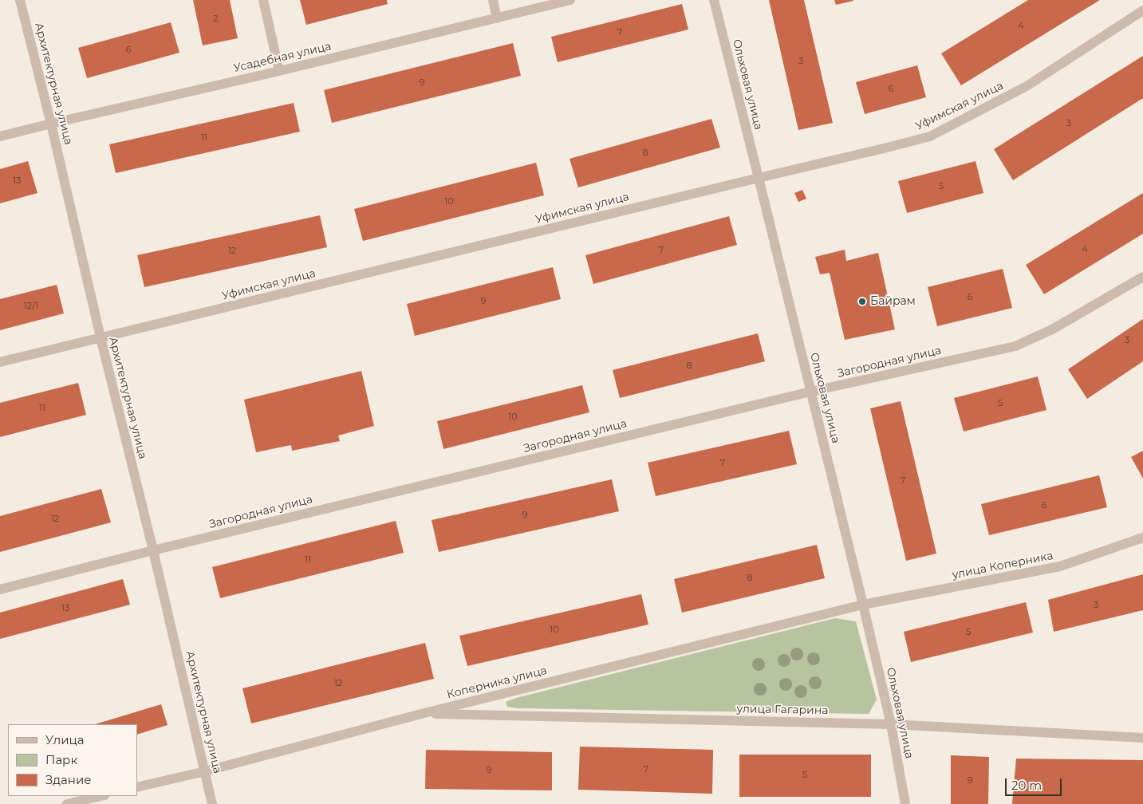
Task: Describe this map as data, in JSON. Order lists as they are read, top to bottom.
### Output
{
  "streets": {
    "street": [
      "Усадебная улица",
      "Архитектурная улица",
      "Ольховая улица",
      "Уфимская улица",
      "Загородная улица",
      "улица Коперника",
      "Коперника улица",
      "улица Гагарина"
    ]
  },
  "crossings": [
    ["Усадебная улица", "Архитектурная улица"],
    ["Архитектурная улица", "Уфимская улица"],
    ["Архитектурная улица", "Загородная улица"],
    ["Архитектурная улица", "Коперника улица"],
    ["Ольховая улица", "Уфимская улица"],
    ["Ольховая улица", "Загородная улица"],
    ["Ольховая улица", "улица Коперника"],
    ["Ольховая улица", "Коперника улица"],
    ["Ольховая улица", "улица Гагарина"],
    ["улица Коперника", "Коперника улица"],
    ["Коперника улица", "улица Гагарина"]
  ],
  "places": ["Байрам"],
  "house_numbers": [
    "2",
    "4",
    "7",
    "6",
    "3",
    "9",
    "6",
    "3",
    "11",
    "8",
    "13",
    "5",
    "10",
    "4",
    "7",
    "12",
    "6",
    "9",
    "12/1",
    "3",
    "8",
    "5",
    "11",
    "10",
    "7",
    "7",
    "6",
    "9",
    "12",
    "11",
    "8",
    "3",
    "13",
    "10",
    "5",
    "12",
    "7",
    "9",
    "5",
    "9"
  ],
  "legend": ["Улица", "Парк", "Здание"],
  "scale_bar": "20 m"
}
